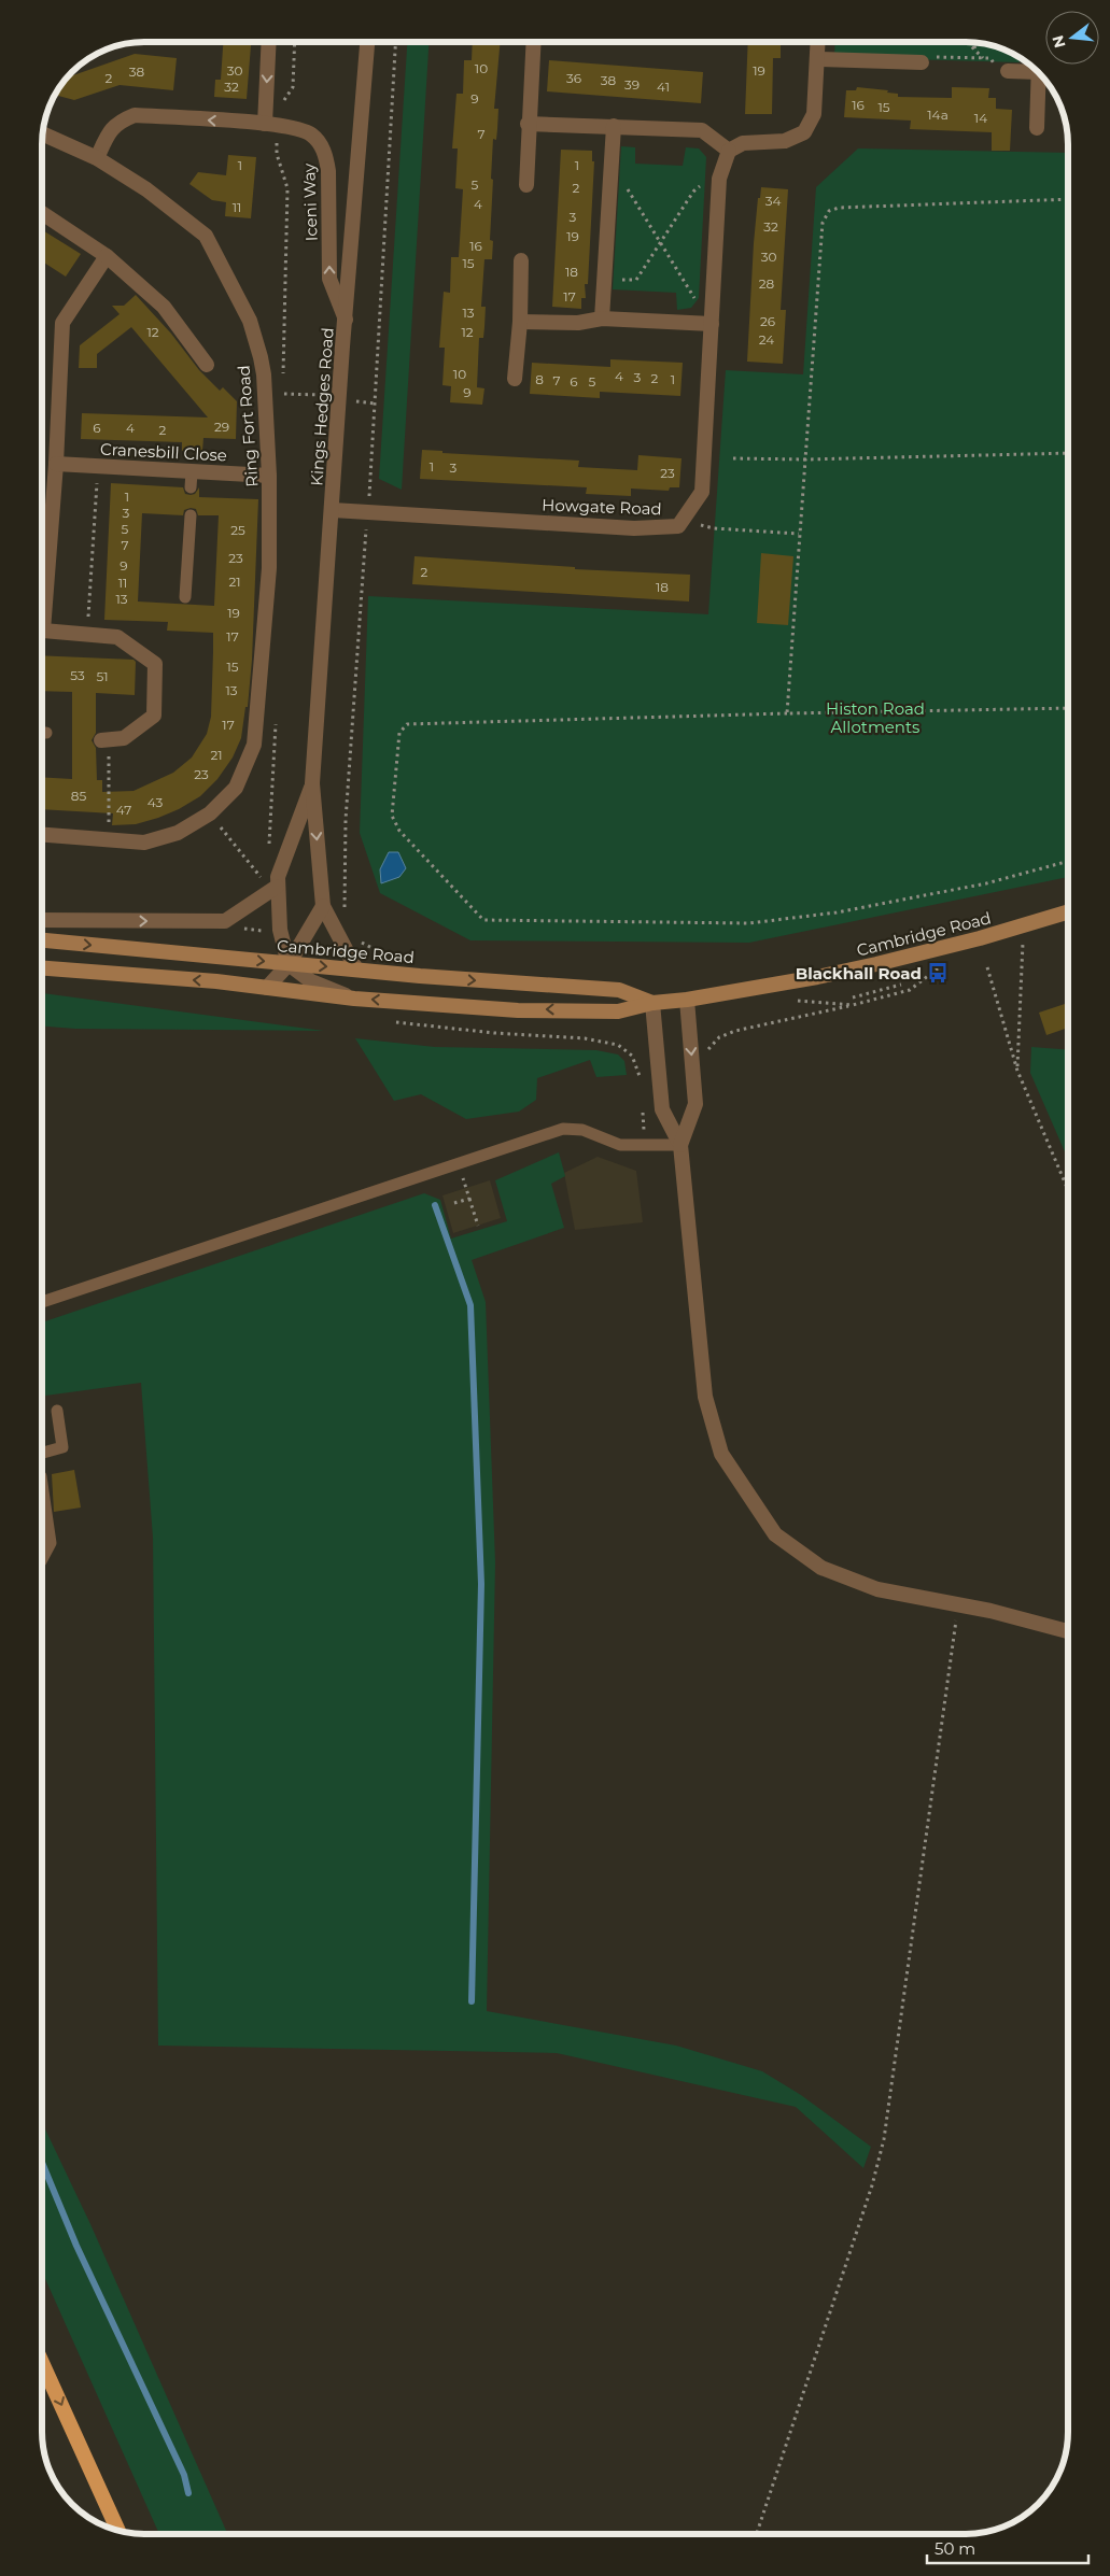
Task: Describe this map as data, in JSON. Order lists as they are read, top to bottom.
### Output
{
  "streets": {
    "main road": ["Cambridge Road"],
    "street": [
      "Iceni Way",
      "Kings Hedges Road",
      "Ring Fort Road",
      "Cranesbill Close",
      "Howgate Road"
    ]
  },
  "crossings": [
    ["Iceni Way", "Kings Hedges Road"],
    ["Iceni Way", "Ring Fort Road"],
    ["Kings Hedges Road", "Howgate Road"],
    ["Kings Hedges Road", "Cambridge Road"],
    ["Ring Fort Road", "Cranesbill Close"]
  ],
  "parks": ["Histon Road Allotments"],
  "places": {
    "bus stop": ["Blackhall Road"]
  },
  "house_numbers": [
    "10",
    "30",
    "19",
    "38",
    "2",
    "36",
    "38",
    "39",
    "32",
    "41",
    "9",
    "16",
    "15",
    "14a",
    "14",
    "7",
    "1",
    "1",
    "5",
    "2",
    "34",
    "4",
    "11",
    "3",
    "32",
    "19",
    "16",
    "30",
    "15",
    "18",
    "28",
    "17",
    "13",
    "26",
    "12",
    "12",
    "24",
    "10",
    "4",
    "3",
    "2",
    "8",
    "1",
    "7",
    "6",
    "5",
    "9",
    "29",
    "6",
    "4",
    "2",
    "1",
    "3",
    "23",
    "1",
    "3",
    "5",
    "25",
    "7",
    "23",
    "9",
    "2",
    "21",
    "11",
    "18",
    "13",
    "19",
    "17",
    "15",
    "53",
    "51",
    "13",
    "17",
    "21",
    "23",
    "85",
    "43",
    "47"
  ],
  "scale_bar": "50 m",
  "north": "left"
}
